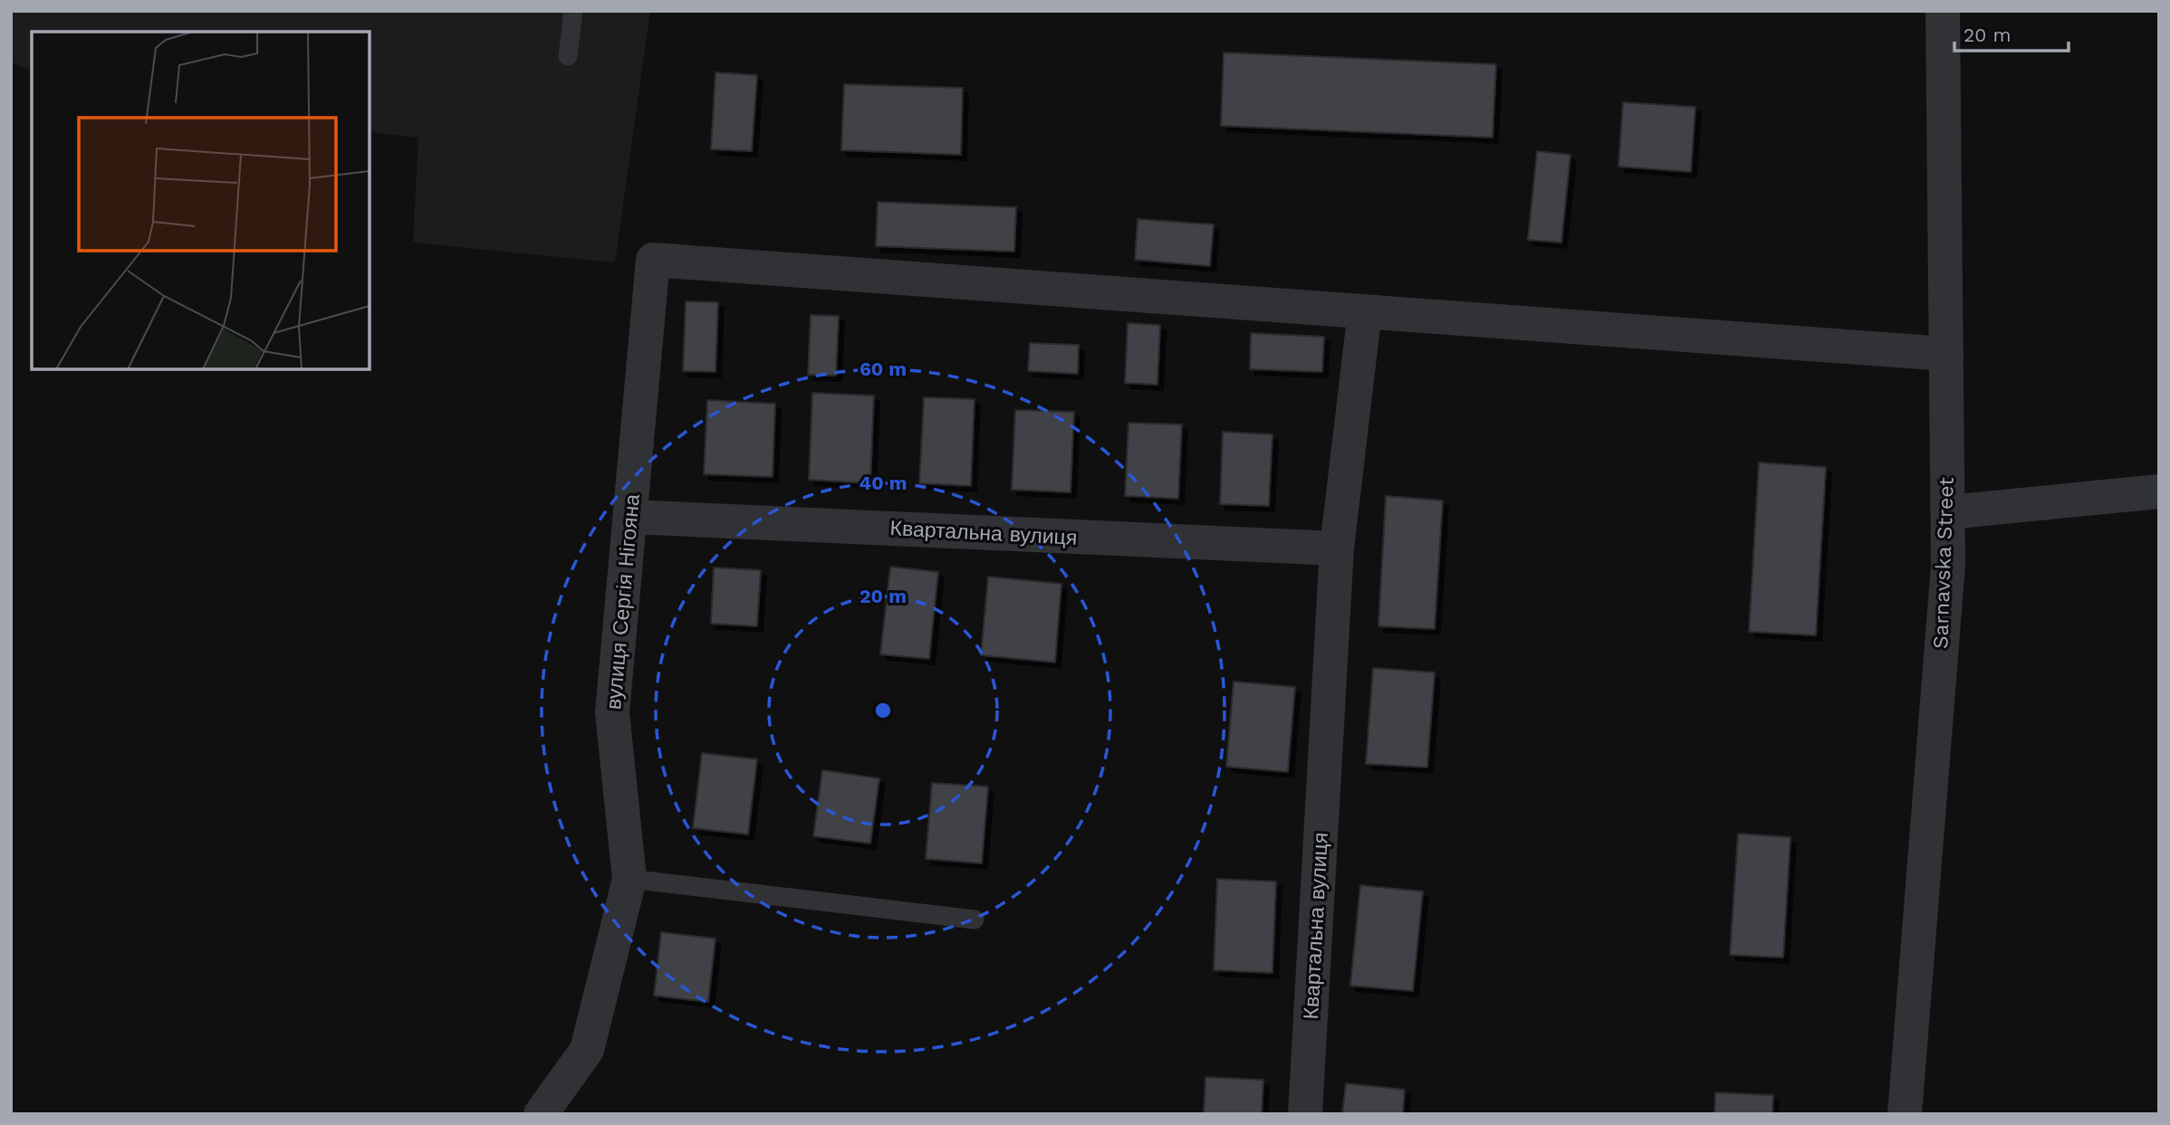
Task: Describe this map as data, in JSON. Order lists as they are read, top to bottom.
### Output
{
  "streets": {
    "street": ["Квартальна вулиця", "Sarnavska Street", "вулиця Сергія Нігояна"]
  },
  "crossings": [
    ["Квартальна вулиця", "вулиця Сергія Нігояна"]
  ],
  "scale_bar": "20 m",
  "rings": ["60 m", "40 m", "20 m"]
}
